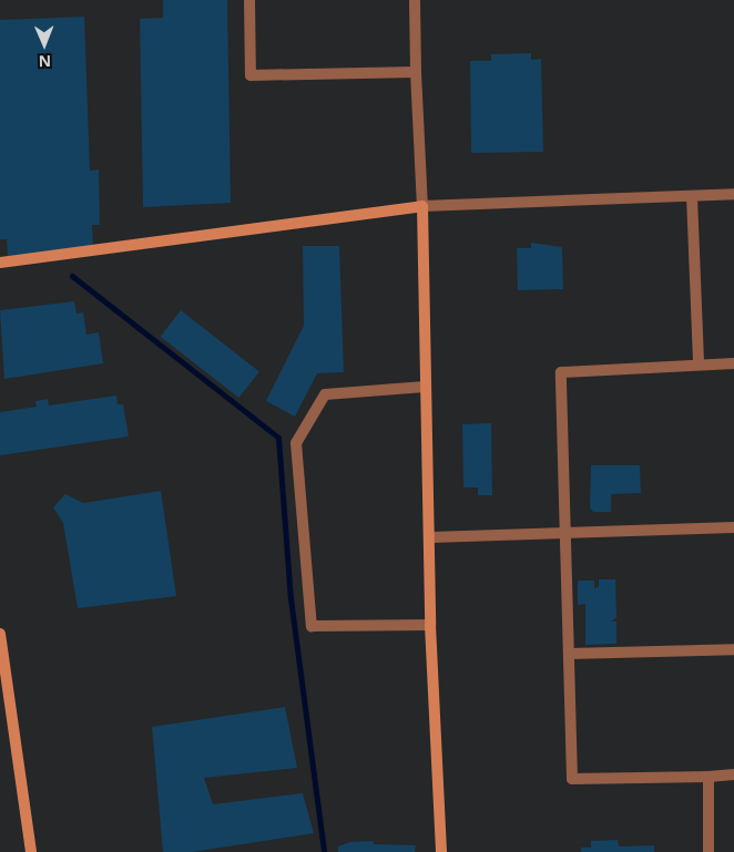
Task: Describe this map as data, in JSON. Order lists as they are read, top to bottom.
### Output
{
  "north": "bottom"
}
